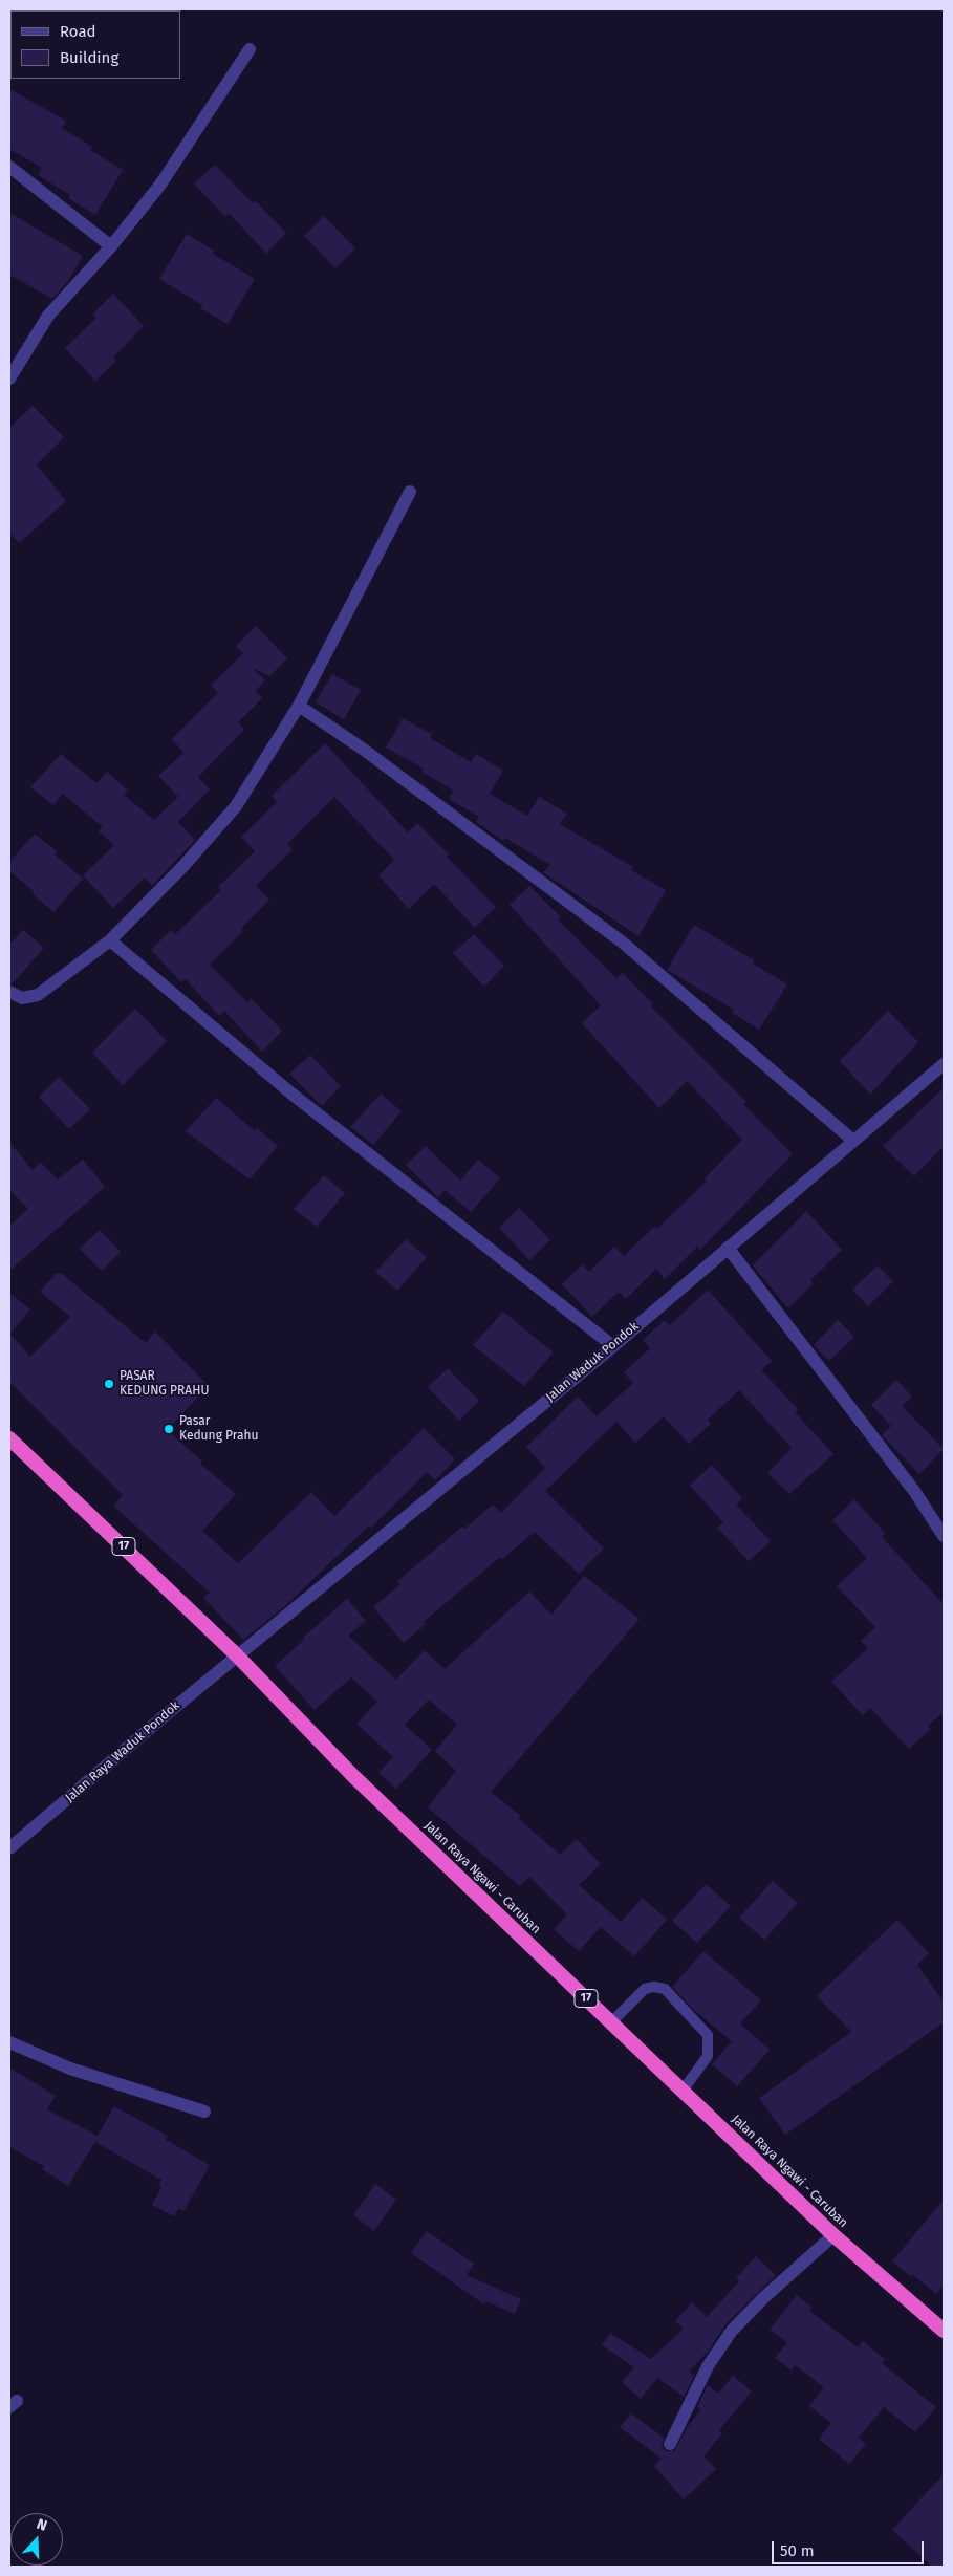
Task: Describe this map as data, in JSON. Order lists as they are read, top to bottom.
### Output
{
  "streets": {
    "highway": ["17", "Jalan Raya Ngawi - Caruban"],
    "street": ["Jalan Waduk Pondok", "Jalan Raya Waduk Pondok"]
  },
  "crossings": [
    ["Jalan Waduk Pondok", "Jalan Raya Waduk Pondok"],
    ["Jalan Waduk Pondok", "Jalan Raya Ngawi - Caruban"],
    ["Jalan Raya Waduk Pondok", "Jalan Raya Ngawi - Caruban"]
  ],
  "places": ["PASAR KEDUNG PRAHU", "Pasar Kedung Prahu"],
  "legend": ["Road", "Building"],
  "scale_bar": "50 m",
  "north": "top"
}
